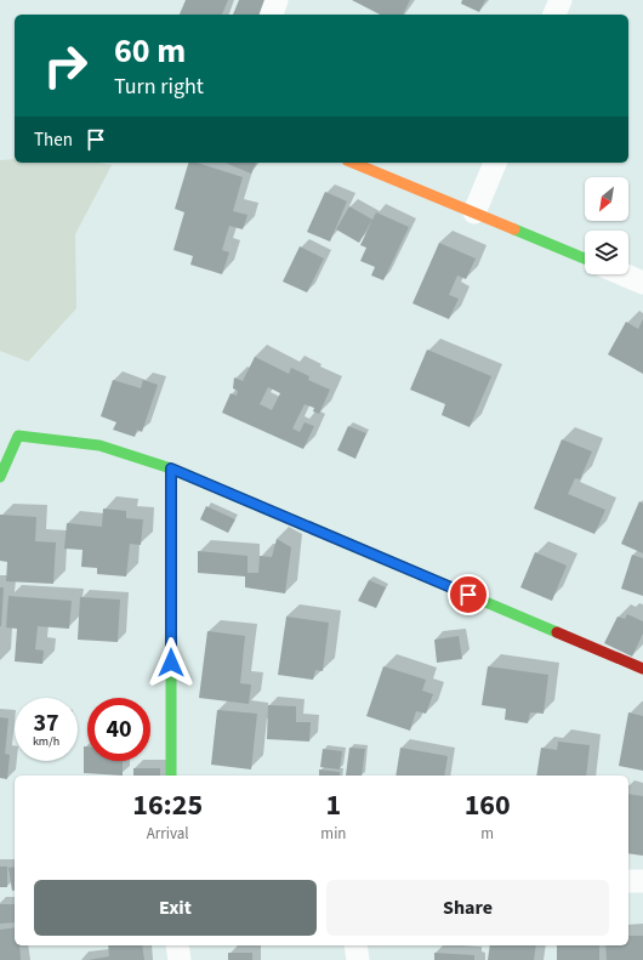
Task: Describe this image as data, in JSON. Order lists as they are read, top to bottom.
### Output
{
  "north": "bottom left",
  "page": {
    "turn": ["60 m", "Turn right"],
    "then": "Then",
    "speed": "37 km/h",
    "limit": "40",
    "eta": [
      "16:25",
      "Arrival",
      "1",
      "min",
      "160",
      "m"
    ],
    "buttons": ["Exit", "Share"]
  }
}
